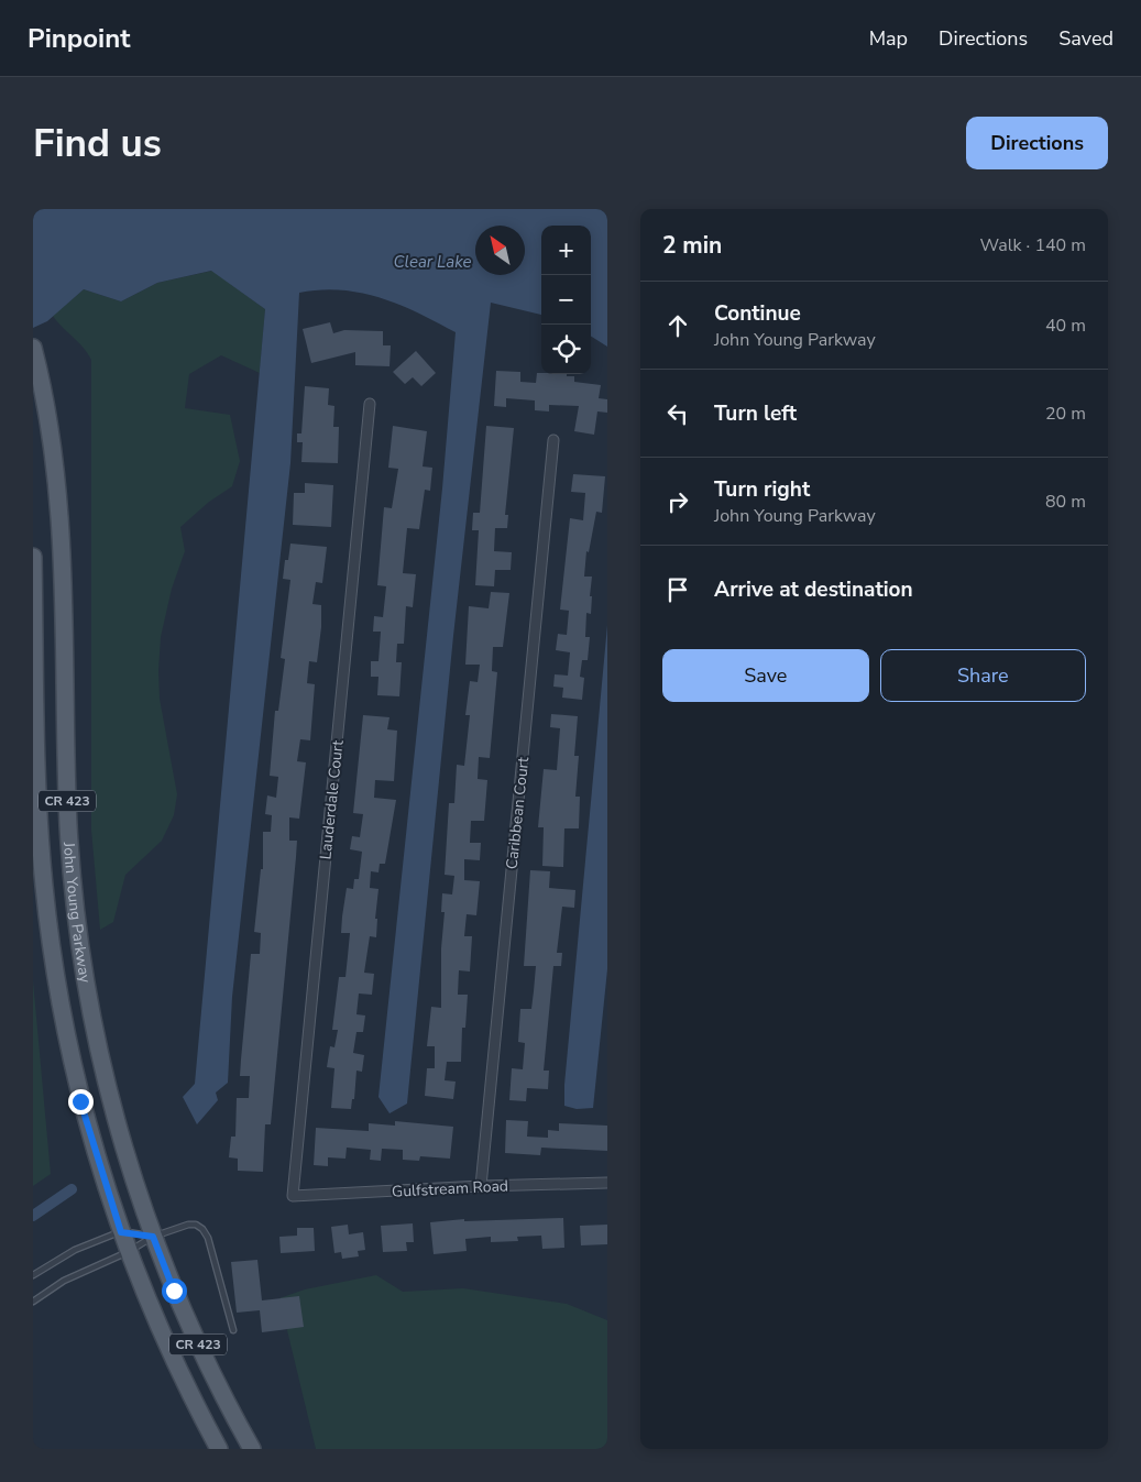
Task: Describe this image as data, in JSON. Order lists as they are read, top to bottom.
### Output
{
  "streets": {
    "main road": ["CR 423", "John Young Parkway"],
    "street": ["Lauderdale Court", "Caribbean Court", "Gulfstream Road"]
  },
  "crossings": [
    ["Lauderdale Court", "Gulfstream Road"],
    ["Caribbean Court", "Gulfstream Road"]
  ],
  "water": ["Clear Lake"],
  "north": "top left",
  "page": {
    "header": "Pinpoint",
    "nav": ["Map", "Directions", "Saved"],
    "buttons": [
      "Directions",
      ["Save", "Share"]
    ],
    "title": "Find us",
    "heading": ["2 min", "Walk · 140 m"],
    "map_buttons": ["+", "−"],
    "list": [
      ["Continue", "John Young Parkway", "40 m"],
      ["Turn left", "20 m"],
      ["Turn right", "John Young Parkway", "80 m"],
      "Arrive at destination"
    ]
  }
}
